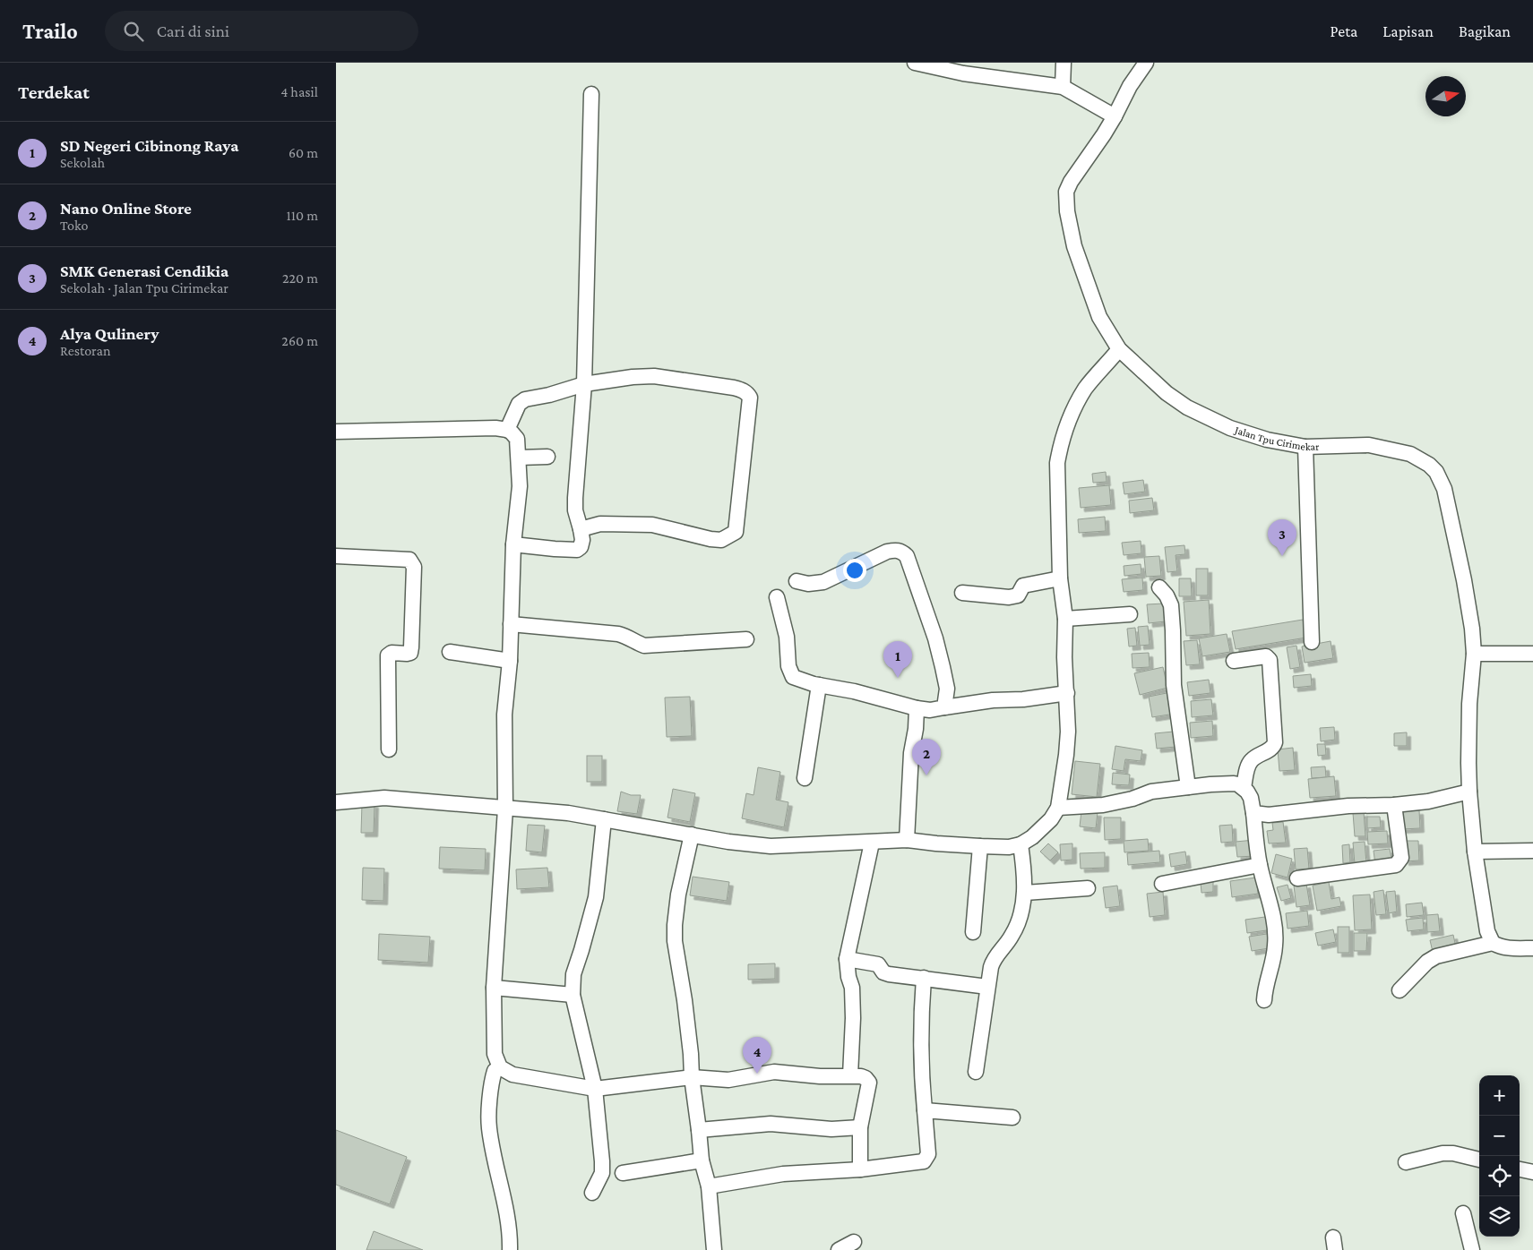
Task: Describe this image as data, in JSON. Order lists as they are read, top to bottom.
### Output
{
  "streets": {
    "street": ["Jalan Tpu Cirimekar"]
  },
  "north": "right",
  "page": {
    "header": "Trailo",
    "search": "Cari di sini",
    "nav": ["Peta", "Lapisan", "Bagikan"],
    "heading": ["Terdekat", "4 hasil"],
    "list": [
      {
        "mark": "1",
        "name": "SD Negeri Cibinong Raya",
        "note": "Sekolah",
        "value": "60 m"
      },
      {
        "mark": "2",
        "name": "Nano Online Store",
        "note": "Toko",
        "value": "110 m"
      },
      {
        "mark": "3",
        "name": "SMK Generasi Cendikia",
        "note": "Sekolah · Jalan Tpu Cirimekar",
        "value": "220 m"
      },
      {
        "mark": "4",
        "name": "Alya Qulinery",
        "note": "Restoran",
        "value": "260 m"
      }
    ],
    "pins": [
      "3",
      "1",
      "2",
      "4"
    ],
    "map_buttons": ["+", "−"]
  }
}
